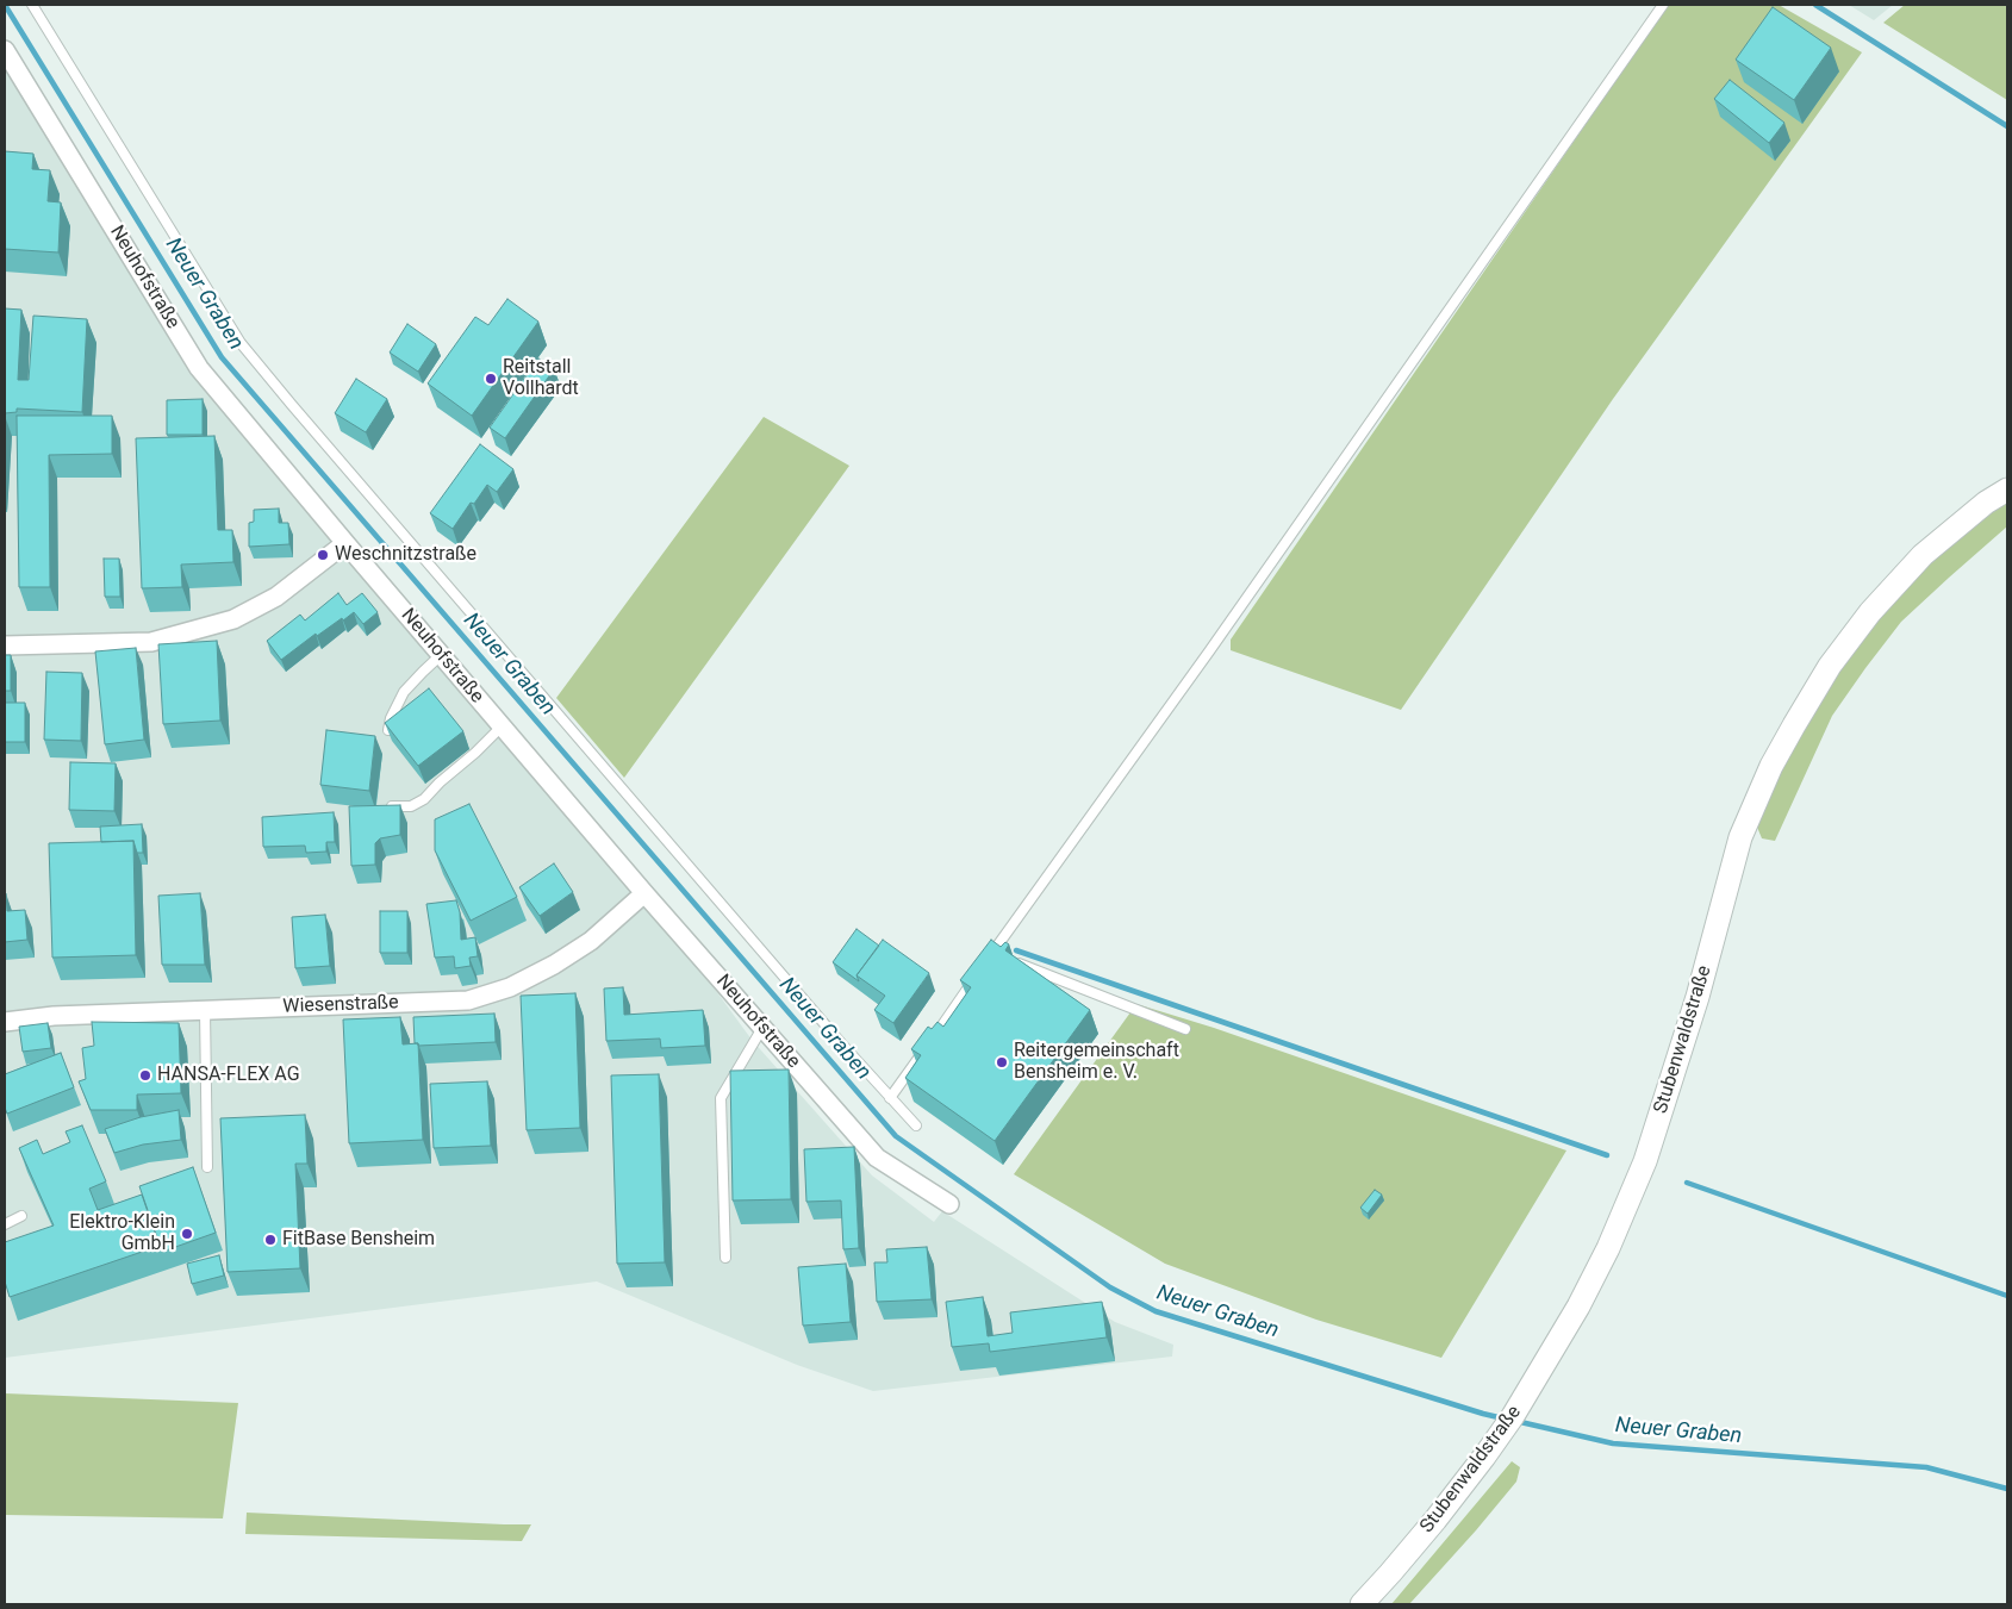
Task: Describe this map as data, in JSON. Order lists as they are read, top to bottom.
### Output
{
  "streets": {
    "street": ["Neuhofstraße", "Wiesenstraße", "Stubenwaldstraße"]
  },
  "crossings": [
    ["Neuhofstraße", "Wiesenstraße"]
  ],
  "water": ["Neuer Graben"],
  "places": [
    "Reitstall Vollhardt",
    "Weschnitzstraße",
    "Reitergemeinschaft Bensheim e. V.",
    "HANSA-FLEX AG",
    "Elektro-Klein GmbH",
    "FitBase Bensheim"
  ]
}
